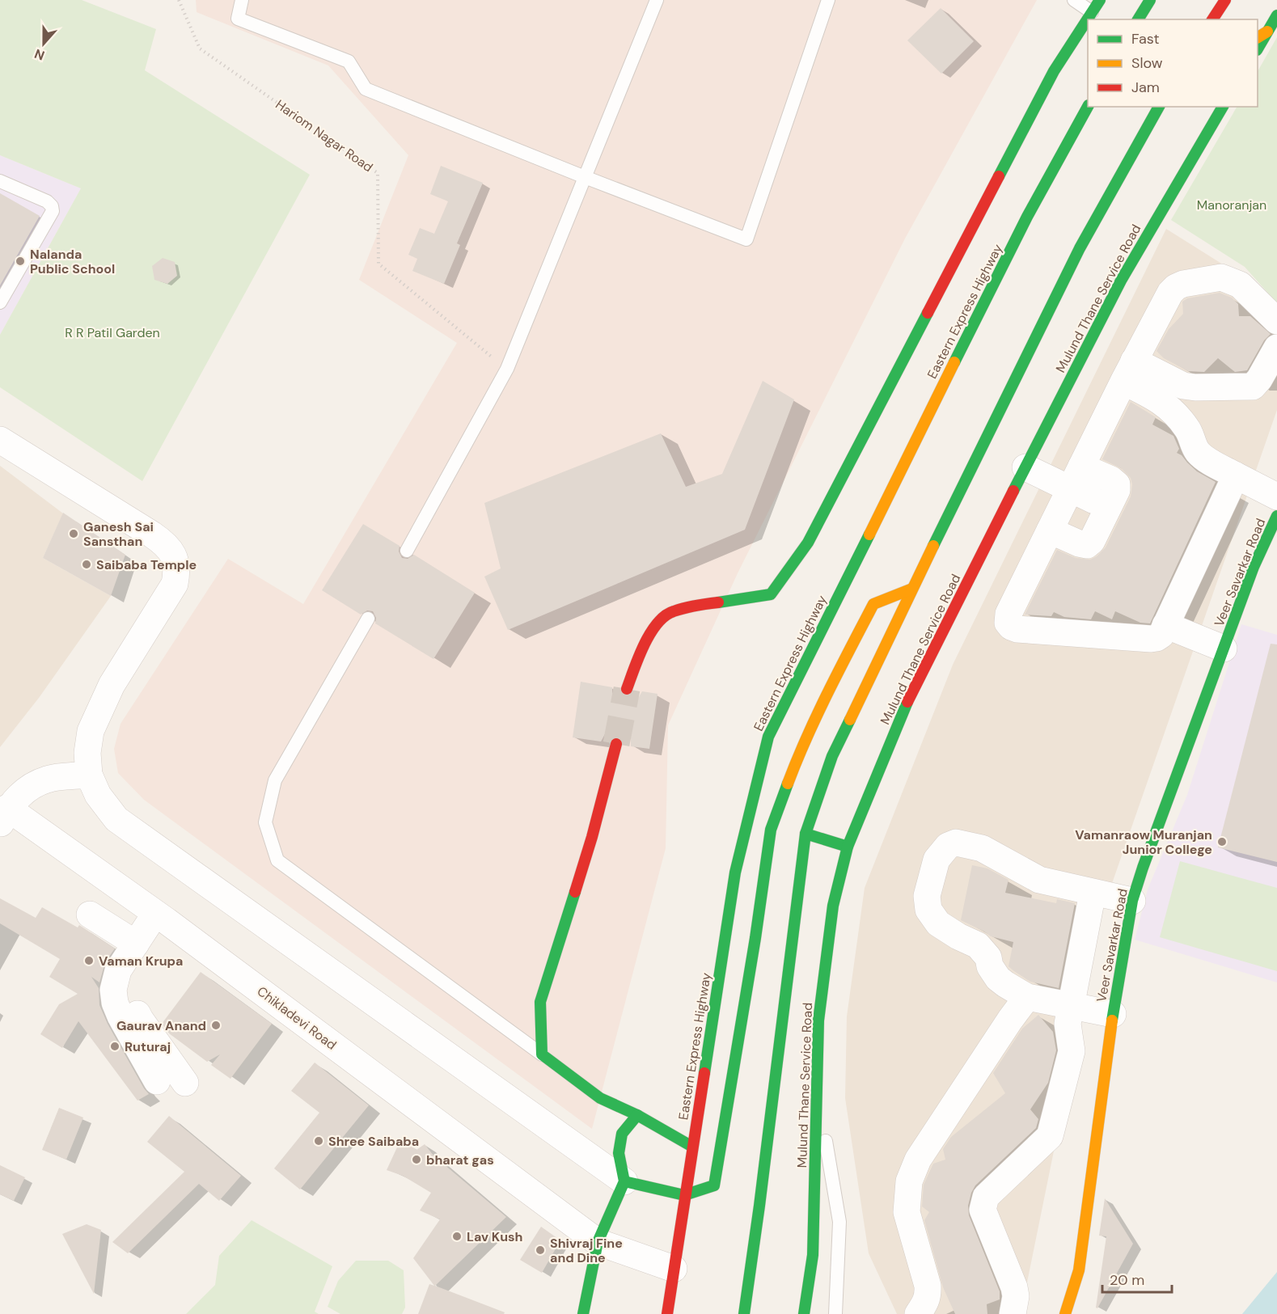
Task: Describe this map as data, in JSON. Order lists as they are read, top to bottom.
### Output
{
  "streets": {
    "main road": ["Mulund Thane Service Road", "Eastern Express Highway", "Veer Savarkar Road"],
    "street": ["Chikladevi Road"],
    "path": ["Hariom Nagar Road"]
  },
  "crossings": [
    ["Eastern Express Highway", "Chikladevi Road"]
  ],
  "parks": ["Manoranjan", "R R Patil Garden"],
  "places": [
    "Nalanda Public School",
    "Ganesh Sai Sansthan",
    "Saibaba Temple",
    "Vamanraow Muranjan Junior College",
    "Vaman Krupa",
    "Gaurav Anand",
    "Ruturaj",
    "Shree Saibaba",
    "bharat gas",
    "Lav Kush",
    "Shivraj Fine and Dine"
  ],
  "legend": ["Fast", "Slow", "Jam"],
  "scale_bar": "20 m",
  "north": "bottom"
}
